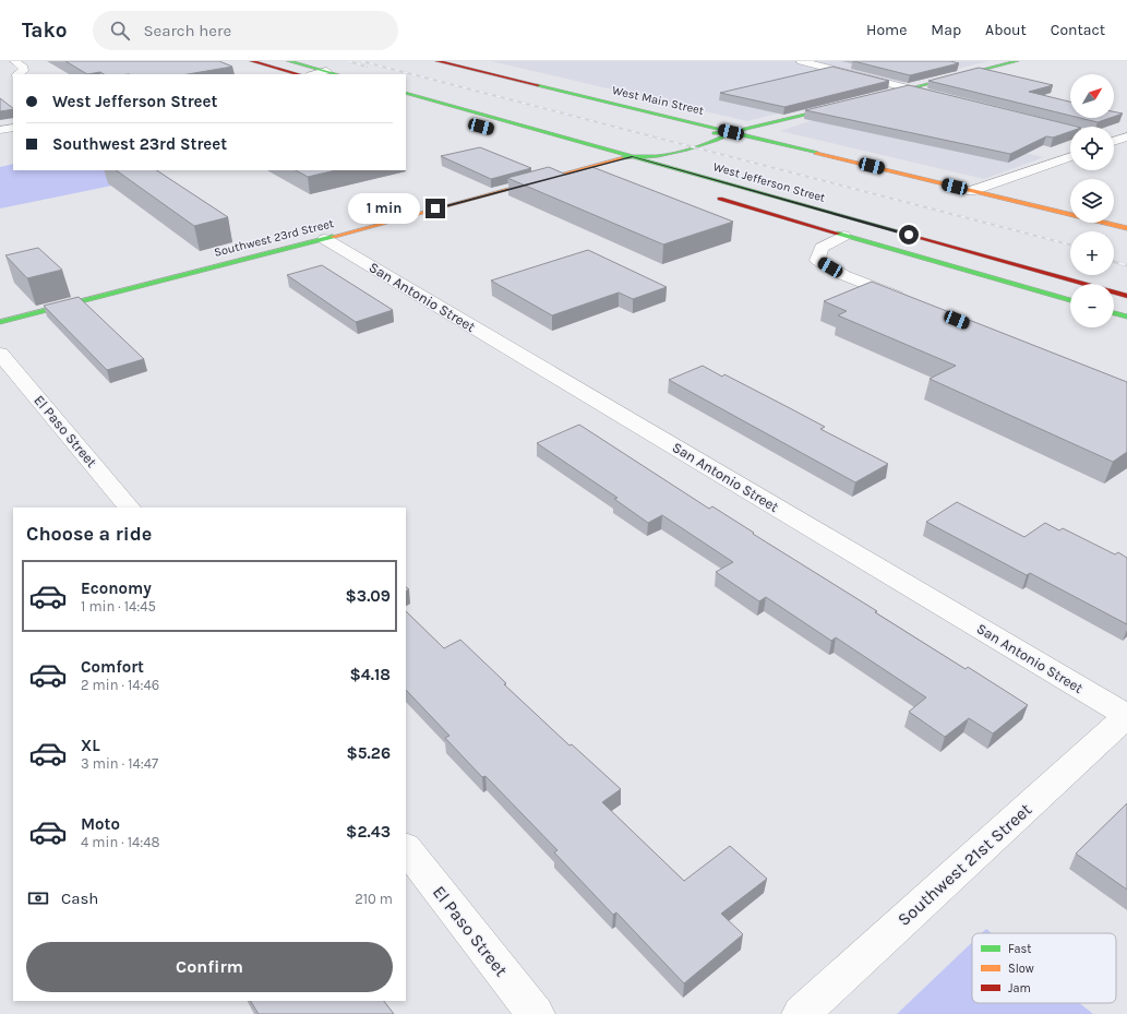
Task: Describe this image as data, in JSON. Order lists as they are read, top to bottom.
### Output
{
  "streets": {
    "main road": ["West Main Street", "West Jefferson Street", "Southwest 23rd Street"],
    "street": ["San Antonio Street", "El Paso Street", "Southwest 21st Street"]
  },
  "crossings": [
    ["West Jefferson Street", "Southwest 23rd Street"],
    ["Southwest 23rd Street", "San Antonio Street"],
    ["San Antonio Street", "Southwest 21st Street"]
  ],
  "legend": ["Fast", "Slow", "Jam"],
  "north": "top right",
  "page": {
    "header": "Tako",
    "search": "Search here",
    "nav": [
      "Home",
      "Map",
      "About",
      "Contact"
    ],
    "map_buttons": ["+", "−"],
    "banner": ["West Jefferson Street", "Southwest 23rd Street"],
    "bubble": "1 min",
    "heading": "Choose a ride",
    "list": [
      {
        "name": "Economy",
        "note": "1 min · 14:45",
        "value": "$3.09"
      },
      {
        "name": "Comfort",
        "note": "2 min · 14:46",
        "value": "$4.18"
      },
      {
        "name": "XL",
        "note": "3 min · 14:47",
        "value": "$5.26"
      },
      {
        "name": "Moto",
        "note": "4 min · 14:48",
        "value": "$2.43"
      }
    ],
    "pay": ["Cash", "210 m"],
    "buttons": "Confirm"
  }
}
